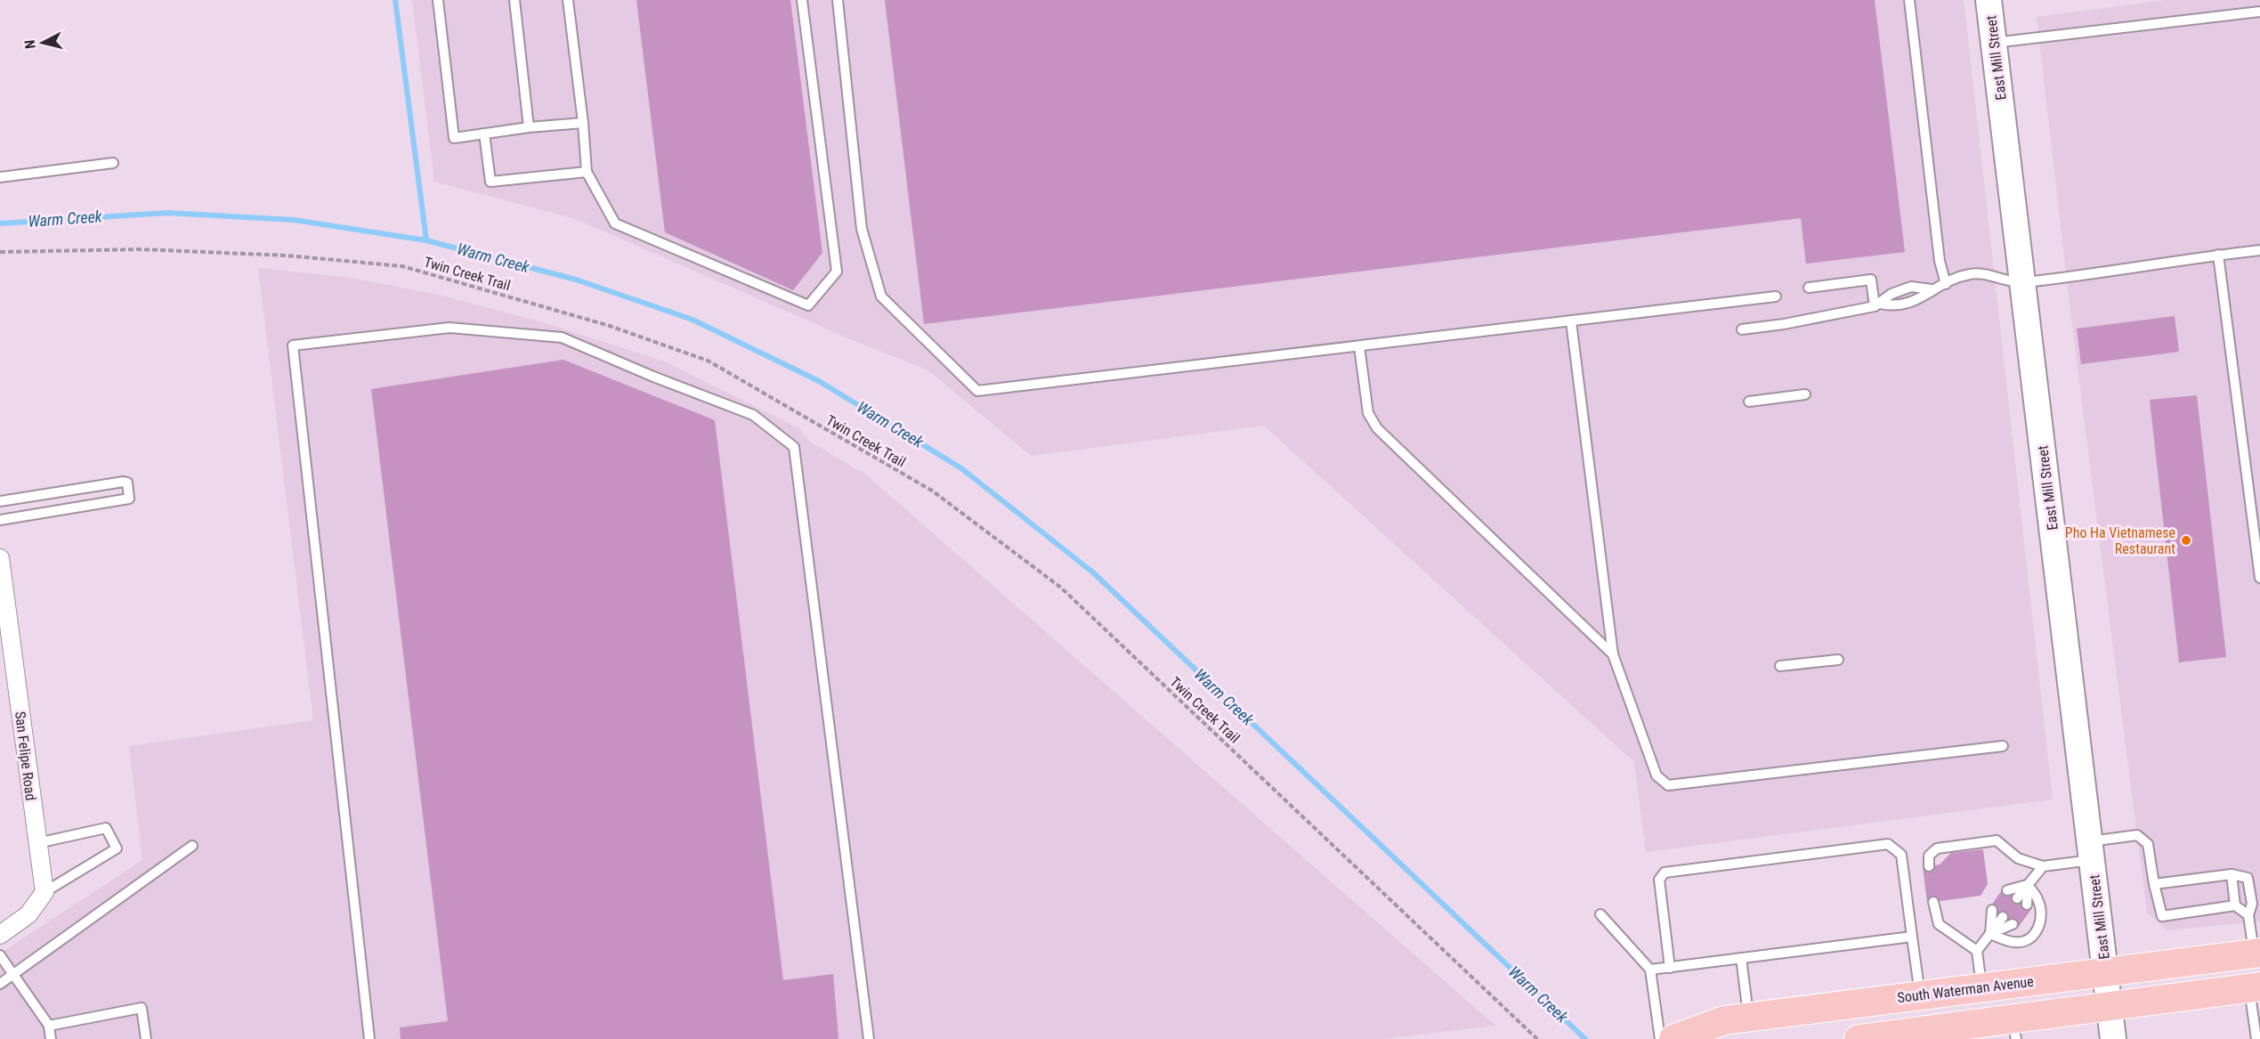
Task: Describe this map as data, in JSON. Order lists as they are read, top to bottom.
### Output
{
  "streets": {
    "main road": ["East Mill Street", "South Waterman Avenue"],
    "street": ["San Felipe Road"],
    "path": ["Twin Creek Trail"]
  },
  "crossings": [
    ["East Mill Street", "South Waterman Avenue"]
  ],
  "water": ["Warm Creek"],
  "places": ["Pho Ha Vietnamese Restaurant"],
  "north": "left"
}
